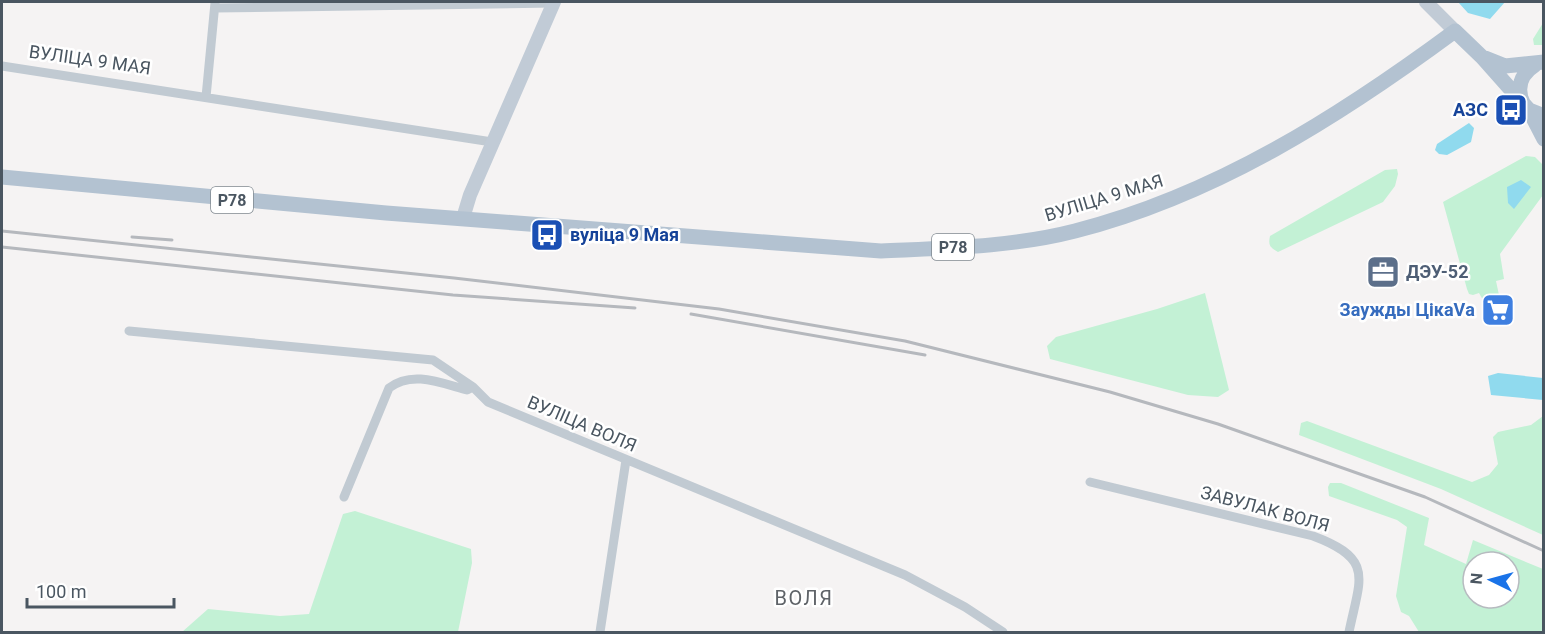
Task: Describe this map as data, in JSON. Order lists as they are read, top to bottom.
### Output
{
  "streets": {
    "main road": ["ВУЛІЦА 9 МАЯ", "Р78"],
    "street": ["ВУЛІЦА ВОЛЯ", "ЗАВУЛАК ВОЛЯ"]
  },
  "districts": ["ВОЛЯ"],
  "places": {
    "bus stop": ["АЗС", "вуліца 9 Мая"],
    "office": ["ДЭУ-52"],
    "supermarket": ["Заужды ЦікаVа"]
  },
  "scale_bar": "100 m",
  "north": "left"
}
